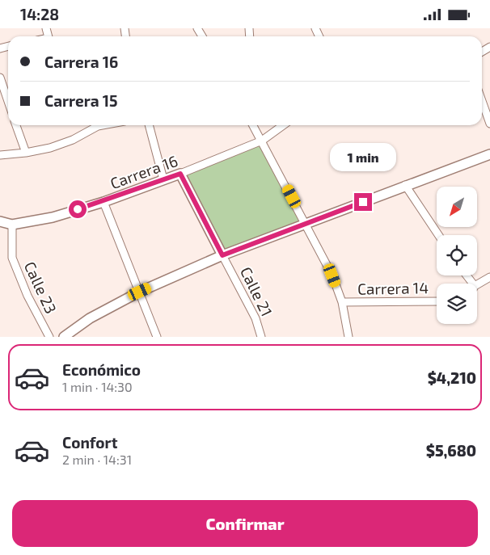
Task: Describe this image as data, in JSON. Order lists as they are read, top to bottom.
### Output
{
  "streets": {
    "street": [
      "Carrera 16",
      "Calle 23",
      "Carrera 14",
      "Calle 21"
    ]
  },
  "crossings": [
    ["Carrera 16", "Calle 23"],
    ["Carrera 16", "Calle 21"]
  ],
  "north": "bottom left",
  "page": {
    "status": "14:28",
    "banner": ["Carrera 16", "Carrera 15"],
    "bubble": "1 min",
    "list": [
      {
        "name": "Económico",
        "note": "1 min · 14:30",
        "value": "$4,210"
      },
      {
        "name": "Confort",
        "note": "2 min · 14:31",
        "value": "$5,680"
      }
    ],
    "buttons": "Confirmar"
  }
}
